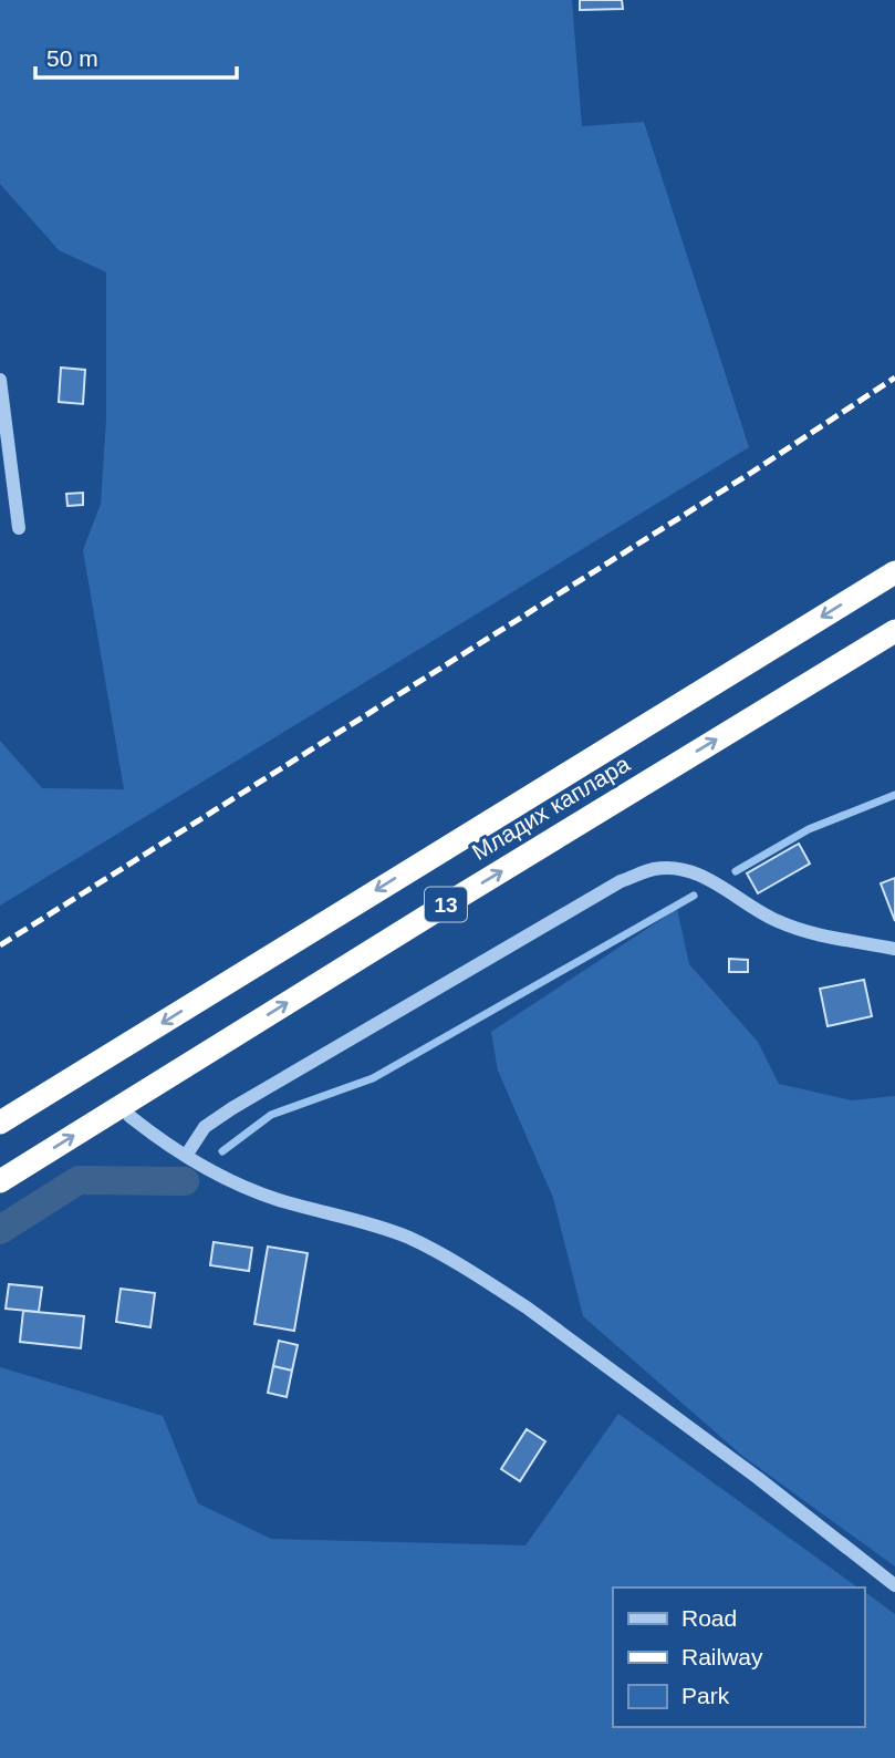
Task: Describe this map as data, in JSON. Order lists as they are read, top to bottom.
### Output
{
  "streets": {
    "highway": ["Младих каплара", "13"]
  },
  "legend": ["Road", "Railway", "Park"],
  "scale_bar": "50 m"
}
